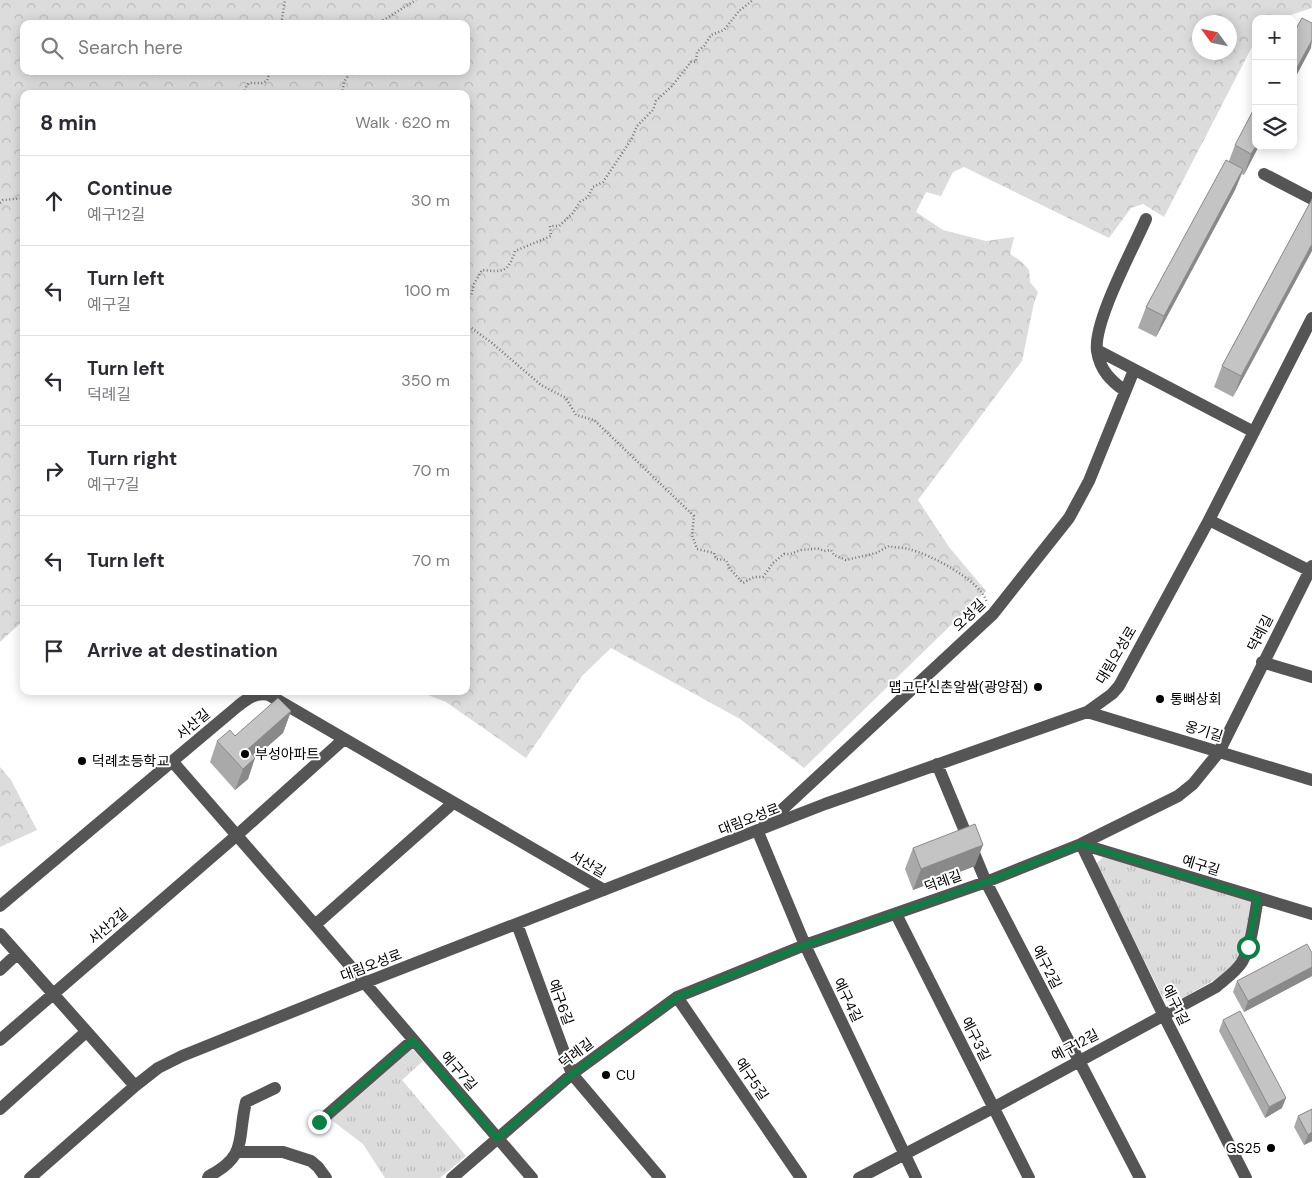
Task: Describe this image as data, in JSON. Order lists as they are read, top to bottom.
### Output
{
  "streets": {
    "street": [
      "오성길",
      "덕례길",
      "대림오성로",
      "서산길",
      "옹기길",
      "예구길",
      "서산2길",
      "예구2길",
      "예구4길",
      "예구6길",
      "예구1길",
      "예구3길",
      "예구12길",
      "예구7길",
      "예구5길"
    ]
  },
  "crossings": [
    ["오성길", "대림오성로"],
    ["오성길", "예구4길"],
    ["덕례길", "옹기길"],
    ["덕례길", "예구길"],
    ["덕례길", "예구2길"],
    ["덕례길", "예구4길"],
    ["덕례길", "예구6길"],
    ["덕례길", "예구1길"],
    ["덕례길", "예구3길"],
    ["덕례길", "예구7길"],
    ["덕례길", "예구5길"],
    ["대림오성로", "서산길"],
    ["대림오성로", "옹기길"],
    ["대림오성로", "예구2길"],
    ["대림오성로", "예구4길"],
    ["대림오성로", "예구6길"],
    ["대림오성로", "예구7길"],
    ["서산길", "서산2길"],
    ["예구길", "예구1길"],
    ["예구길", "예구12길"],
    ["예구2길", "예구12길"],
    ["예구4길", "예구12길"],
    ["예구1길", "예구12길"],
    ["예구3길", "예구12길"]
  ],
  "places": [
    "맵고단신촌알쌈(광양점)",
    "통뼈상회",
    "부성아파트",
    "덕례초등학교",
    "CU",
    "GS25"
  ],
  "north": "top left",
  "page": {
    "map_buttons": ["+", "−"],
    "search": "Search here",
    "heading": ["8 min", "Walk · 620 m"],
    "list": [
      ["Continue", "예구12길", "30 m"],
      ["Turn left", "예구길", "100 m"],
      ["Turn left", "덕례길", "350 m"],
      ["Turn right", "예구7길", "70 m"],
      ["Turn left", "70 m"],
      "Arrive at destination"
    ]
  }
}
